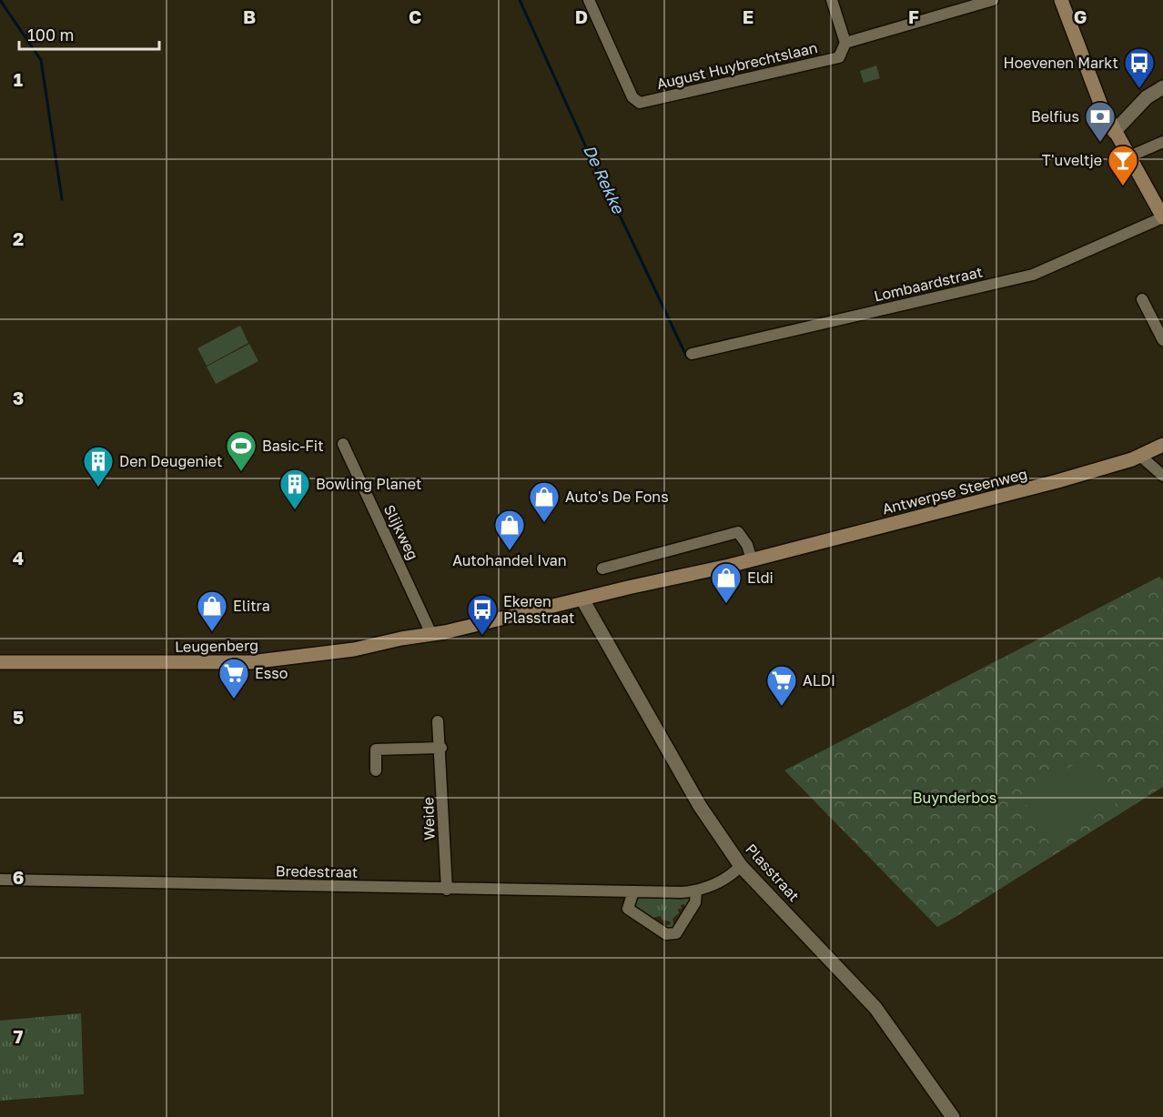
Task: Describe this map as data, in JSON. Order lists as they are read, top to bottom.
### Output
{
  "streets": {
    "main road": ["Antwerpse Steenweg", "Leugenberg"],
    "street": [
      "August Huybrechtslaan",
      "Lombaardstraat",
      "Slijkweg",
      "Weide",
      "Bredestraat",
      "Plasstraat"
    ]
  },
  "crossings": [
    ["Antwerpse Steenweg", "Leugenberg"],
    ["Antwerpse Steenweg", "Plasstraat"],
    ["Slijkweg", "Leugenberg"],
    ["Leugenberg", "Plasstraat"],
    ["Weide", "Bredestraat"],
    ["Bredestraat", "Plasstraat"]
  ],
  "water": ["De Rekke"],
  "parks": ["Buynderbos"],
  "places": {
    "bus stop": ["Hoevenen Markt", "Ekeren Plasstraat"],
    "bank": ["Belfius"],
    "bar": ["T'uveltje"],
    "sports": ["Basic-Fit"],
    "building": ["Den Deugeniet", "Bowling Planet"],
    "shop": [
      "Auto's De Fons",
      "Autohandel Ivan",
      "Eldi",
      "Elitra"
    ],
    "supermarket": ["Esso", "ALDI"]
  },
  "scale_bar": "100 m",
  "grid": {
    "columns": [
      "B",
      "C",
      "D",
      "E",
      "F",
      "G"
    ],
    "rows": [
      "1",
      "2",
      "3",
      "4",
      "5",
      "6",
      "7"
    ]
  }
}
